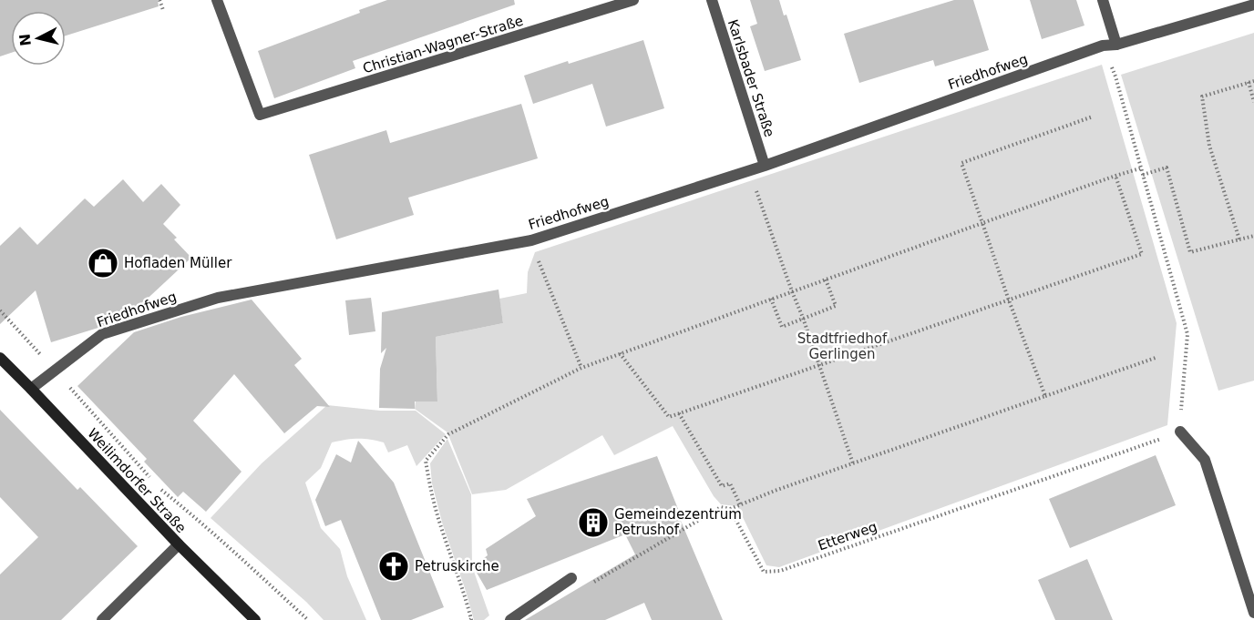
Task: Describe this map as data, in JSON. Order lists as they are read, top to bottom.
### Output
{
  "streets": {
    "main road": ["Weilimdorfer Straße"],
    "street": ["Christian-Wagner-Straße", "Friedhofweg", "Karlsbader Straße"],
    "path": ["Etterweg"]
  },
  "crossings": [
    ["Friedhofweg", "Karlsbader Straße"],
    ["Friedhofweg", "Weilimdorfer Straße"]
  ],
  "parks": ["Stadtfriedhof Gerlingen"],
  "places": {
    "shop": ["Hofladen Müller"],
    "building": ["Gemeindezentrum Petrushof"],
    "church": ["Petruskirche"]
  },
  "north": "left"
}
